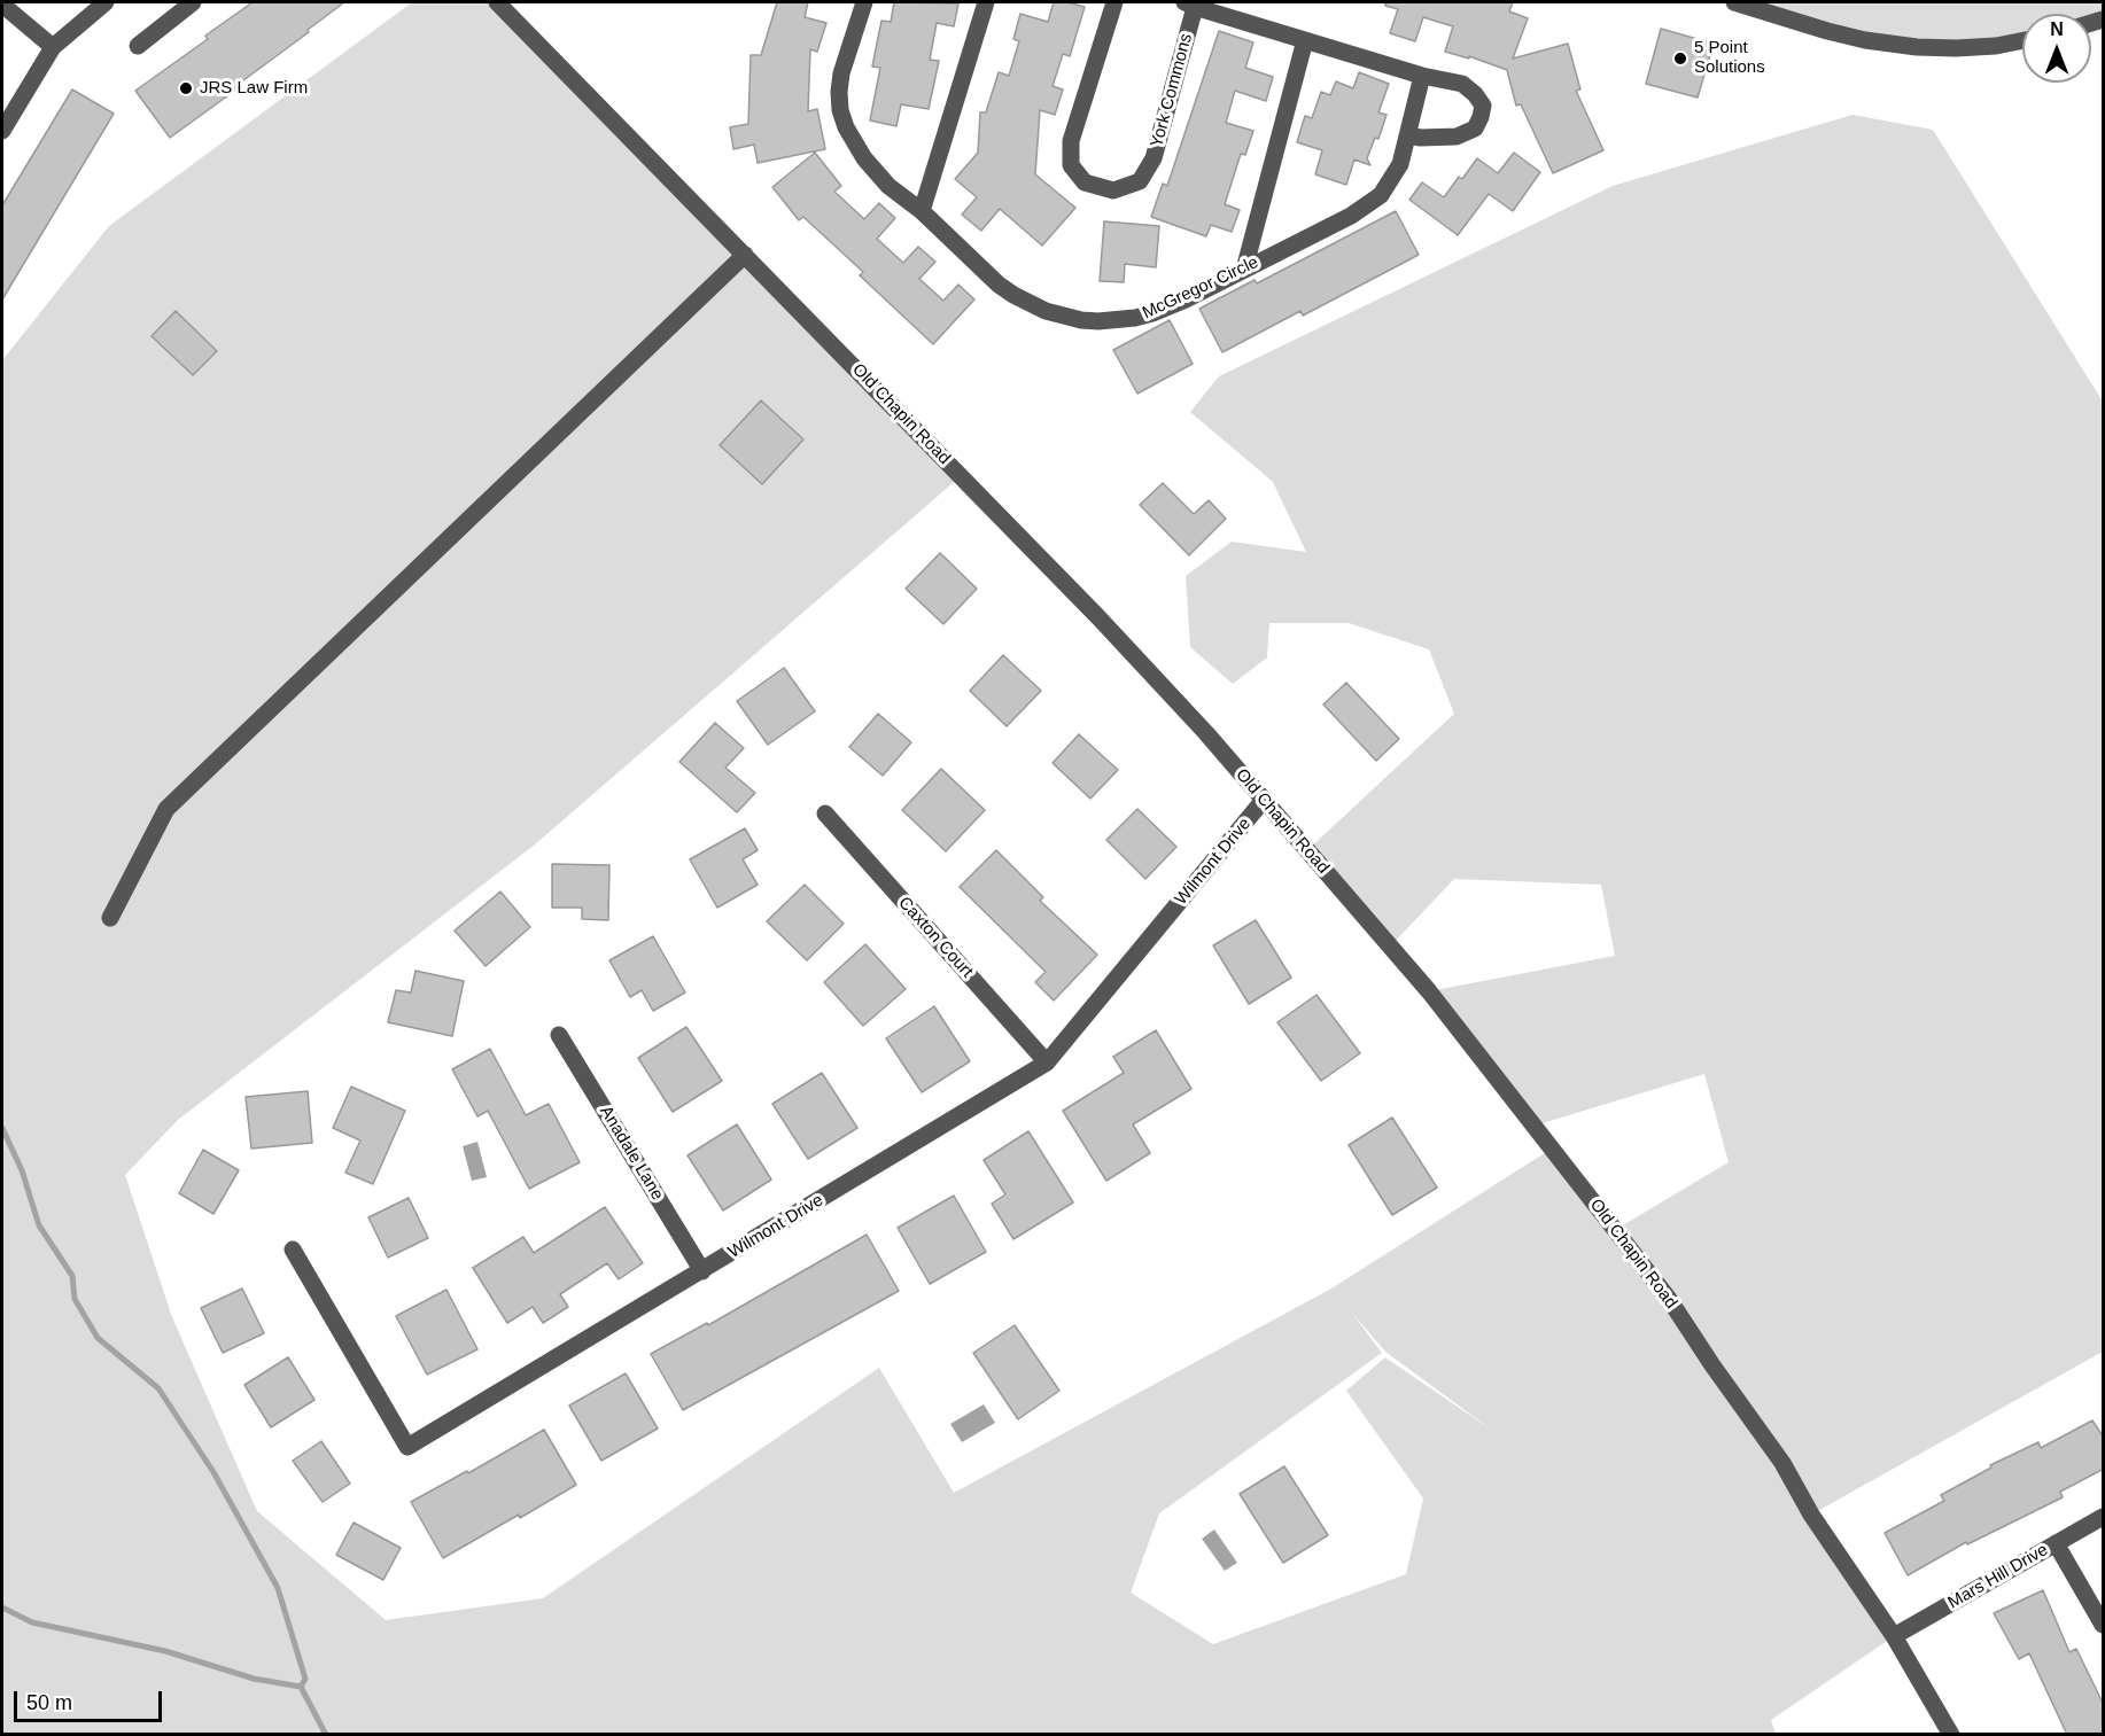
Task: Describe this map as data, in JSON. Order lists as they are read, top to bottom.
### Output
{
  "streets": {
    "street": [
      "York Commons",
      "McGregor Circle",
      "Old Chapin Road",
      "Wilmont Drive",
      "Caxton Court",
      "Anadale Lane",
      "Mars Hill Drive"
    ]
  },
  "crossings": [
    ["Old Chapin Road", "Wilmont Drive"],
    ["Old Chapin Road", "Mars Hill Drive"],
    ["Wilmont Drive", "Caxton Court"],
    ["Wilmont Drive", "Anadale Lane"]
  ],
  "places": ["5 Point Solutions", "JRS Law Firm"],
  "scale_bar": "50 m",
  "north": "top"
}
